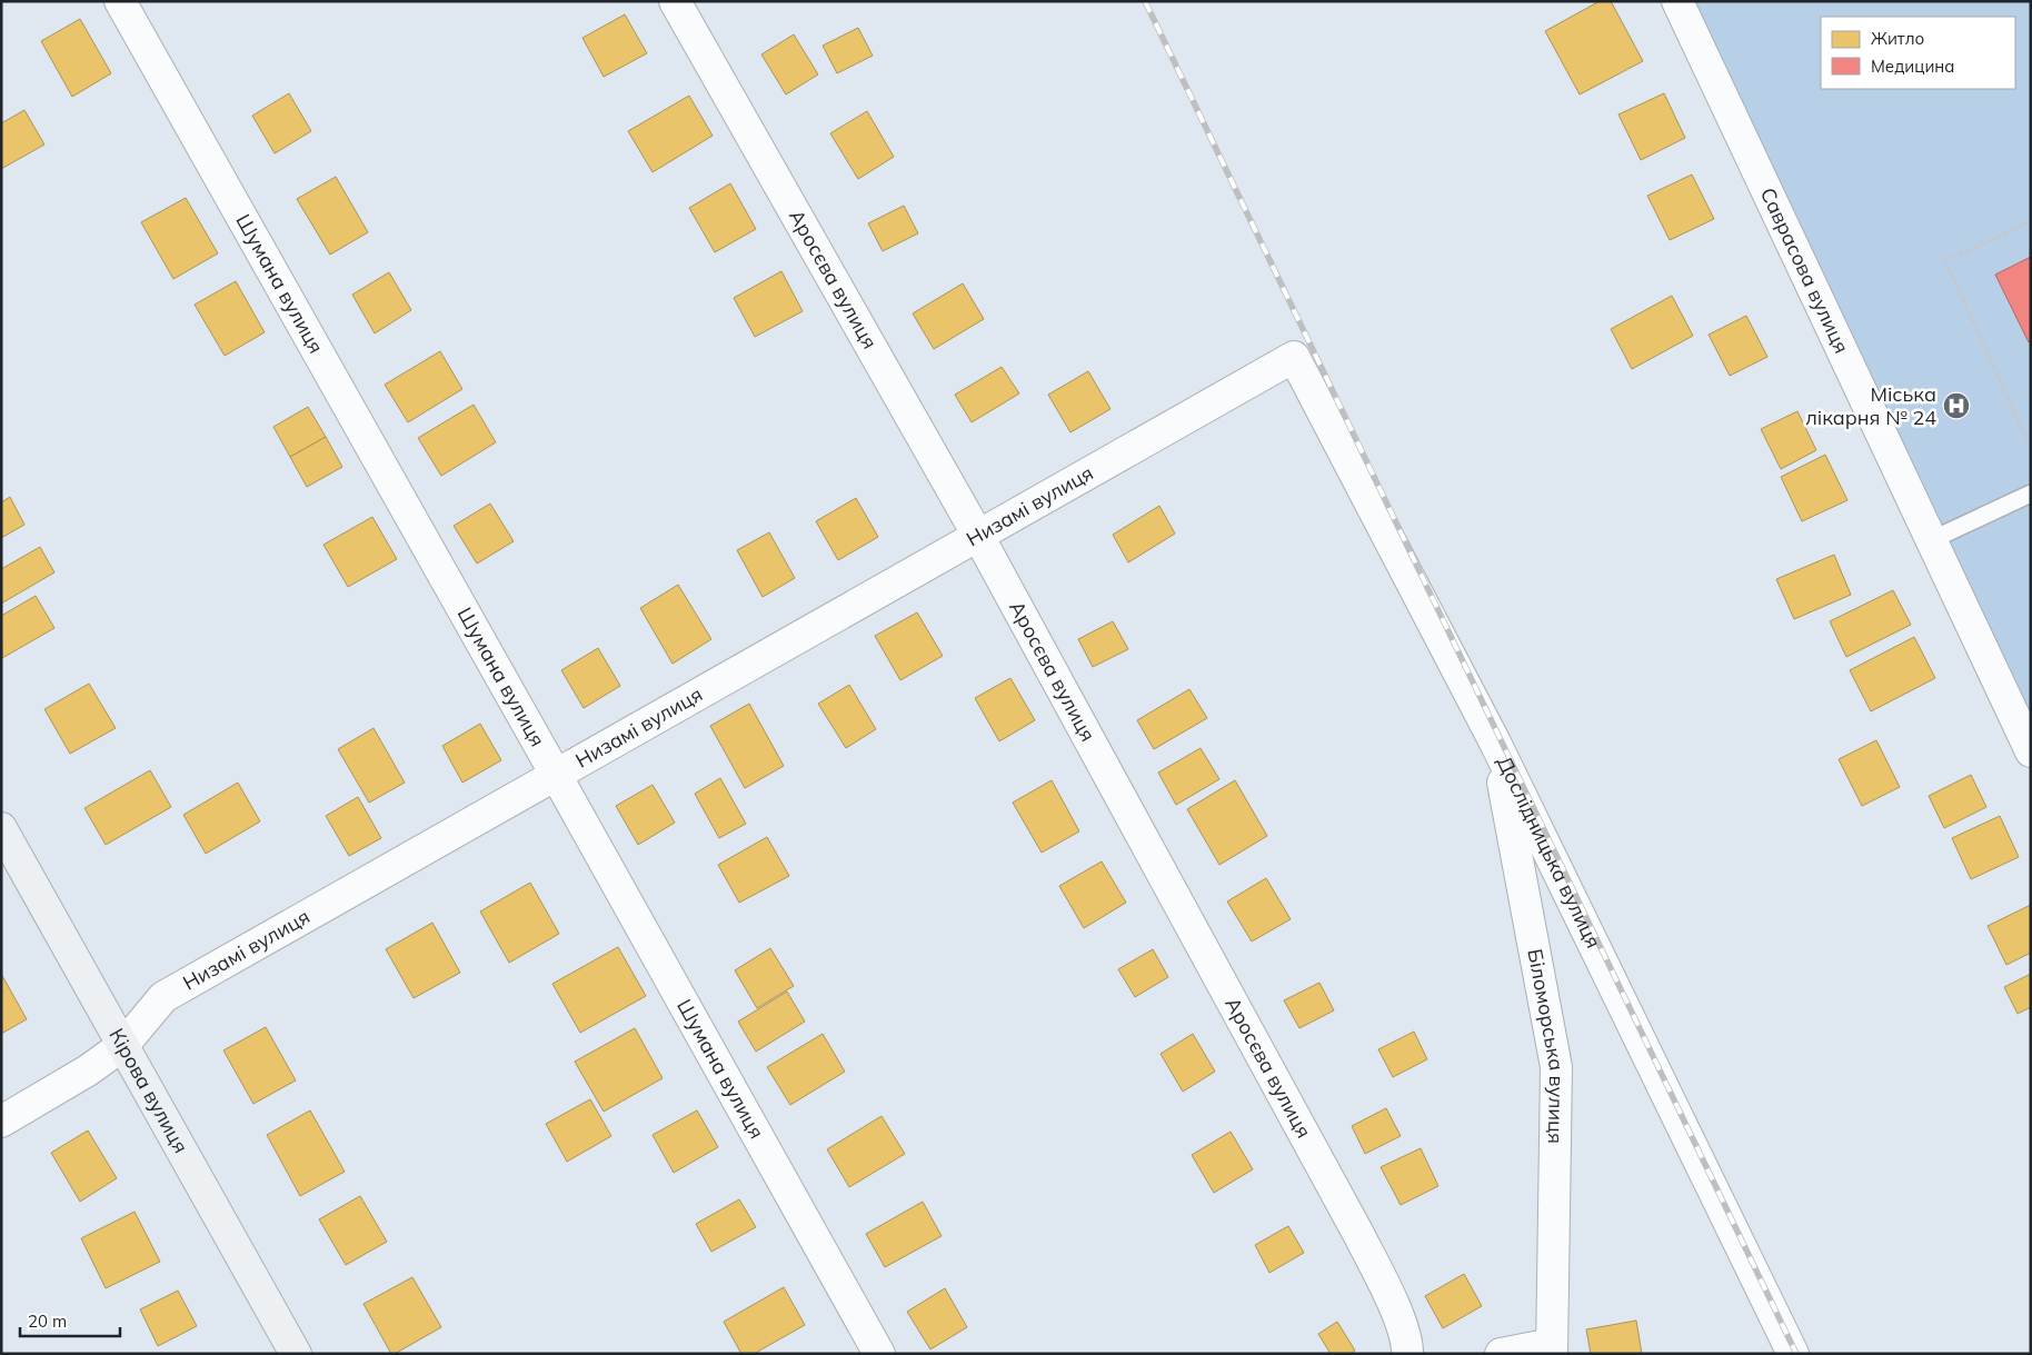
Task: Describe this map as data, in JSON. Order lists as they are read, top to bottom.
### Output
{
  "streets": {
    "main road": ["Кірова вулиця"],
    "street": [
      "Саврасова вулиця",
      "Аросєва вулиця",
      "Шумана вулиця",
      "Низамі вулиця",
      "Дослідницька вулиця",
      "Біломорська вулиця"
    ]
  },
  "crossings": [
    ["Аросєва вулиця", "Низамі вулиця"],
    ["Шумана вулиця", "Низамі вулиця"],
    ["Низамі вулиця", "Дослідницька вулиця"],
    ["Низамі вулиця", "Кірова вулиця"],
    ["Дослідницька вулиця", "Біломорська вулиця"]
  ],
  "places": {
    "hospital": ["Міська лікарня № 24"]
  },
  "legend": ["Житло", "Медицина"],
  "scale_bar": "20 m"
}
